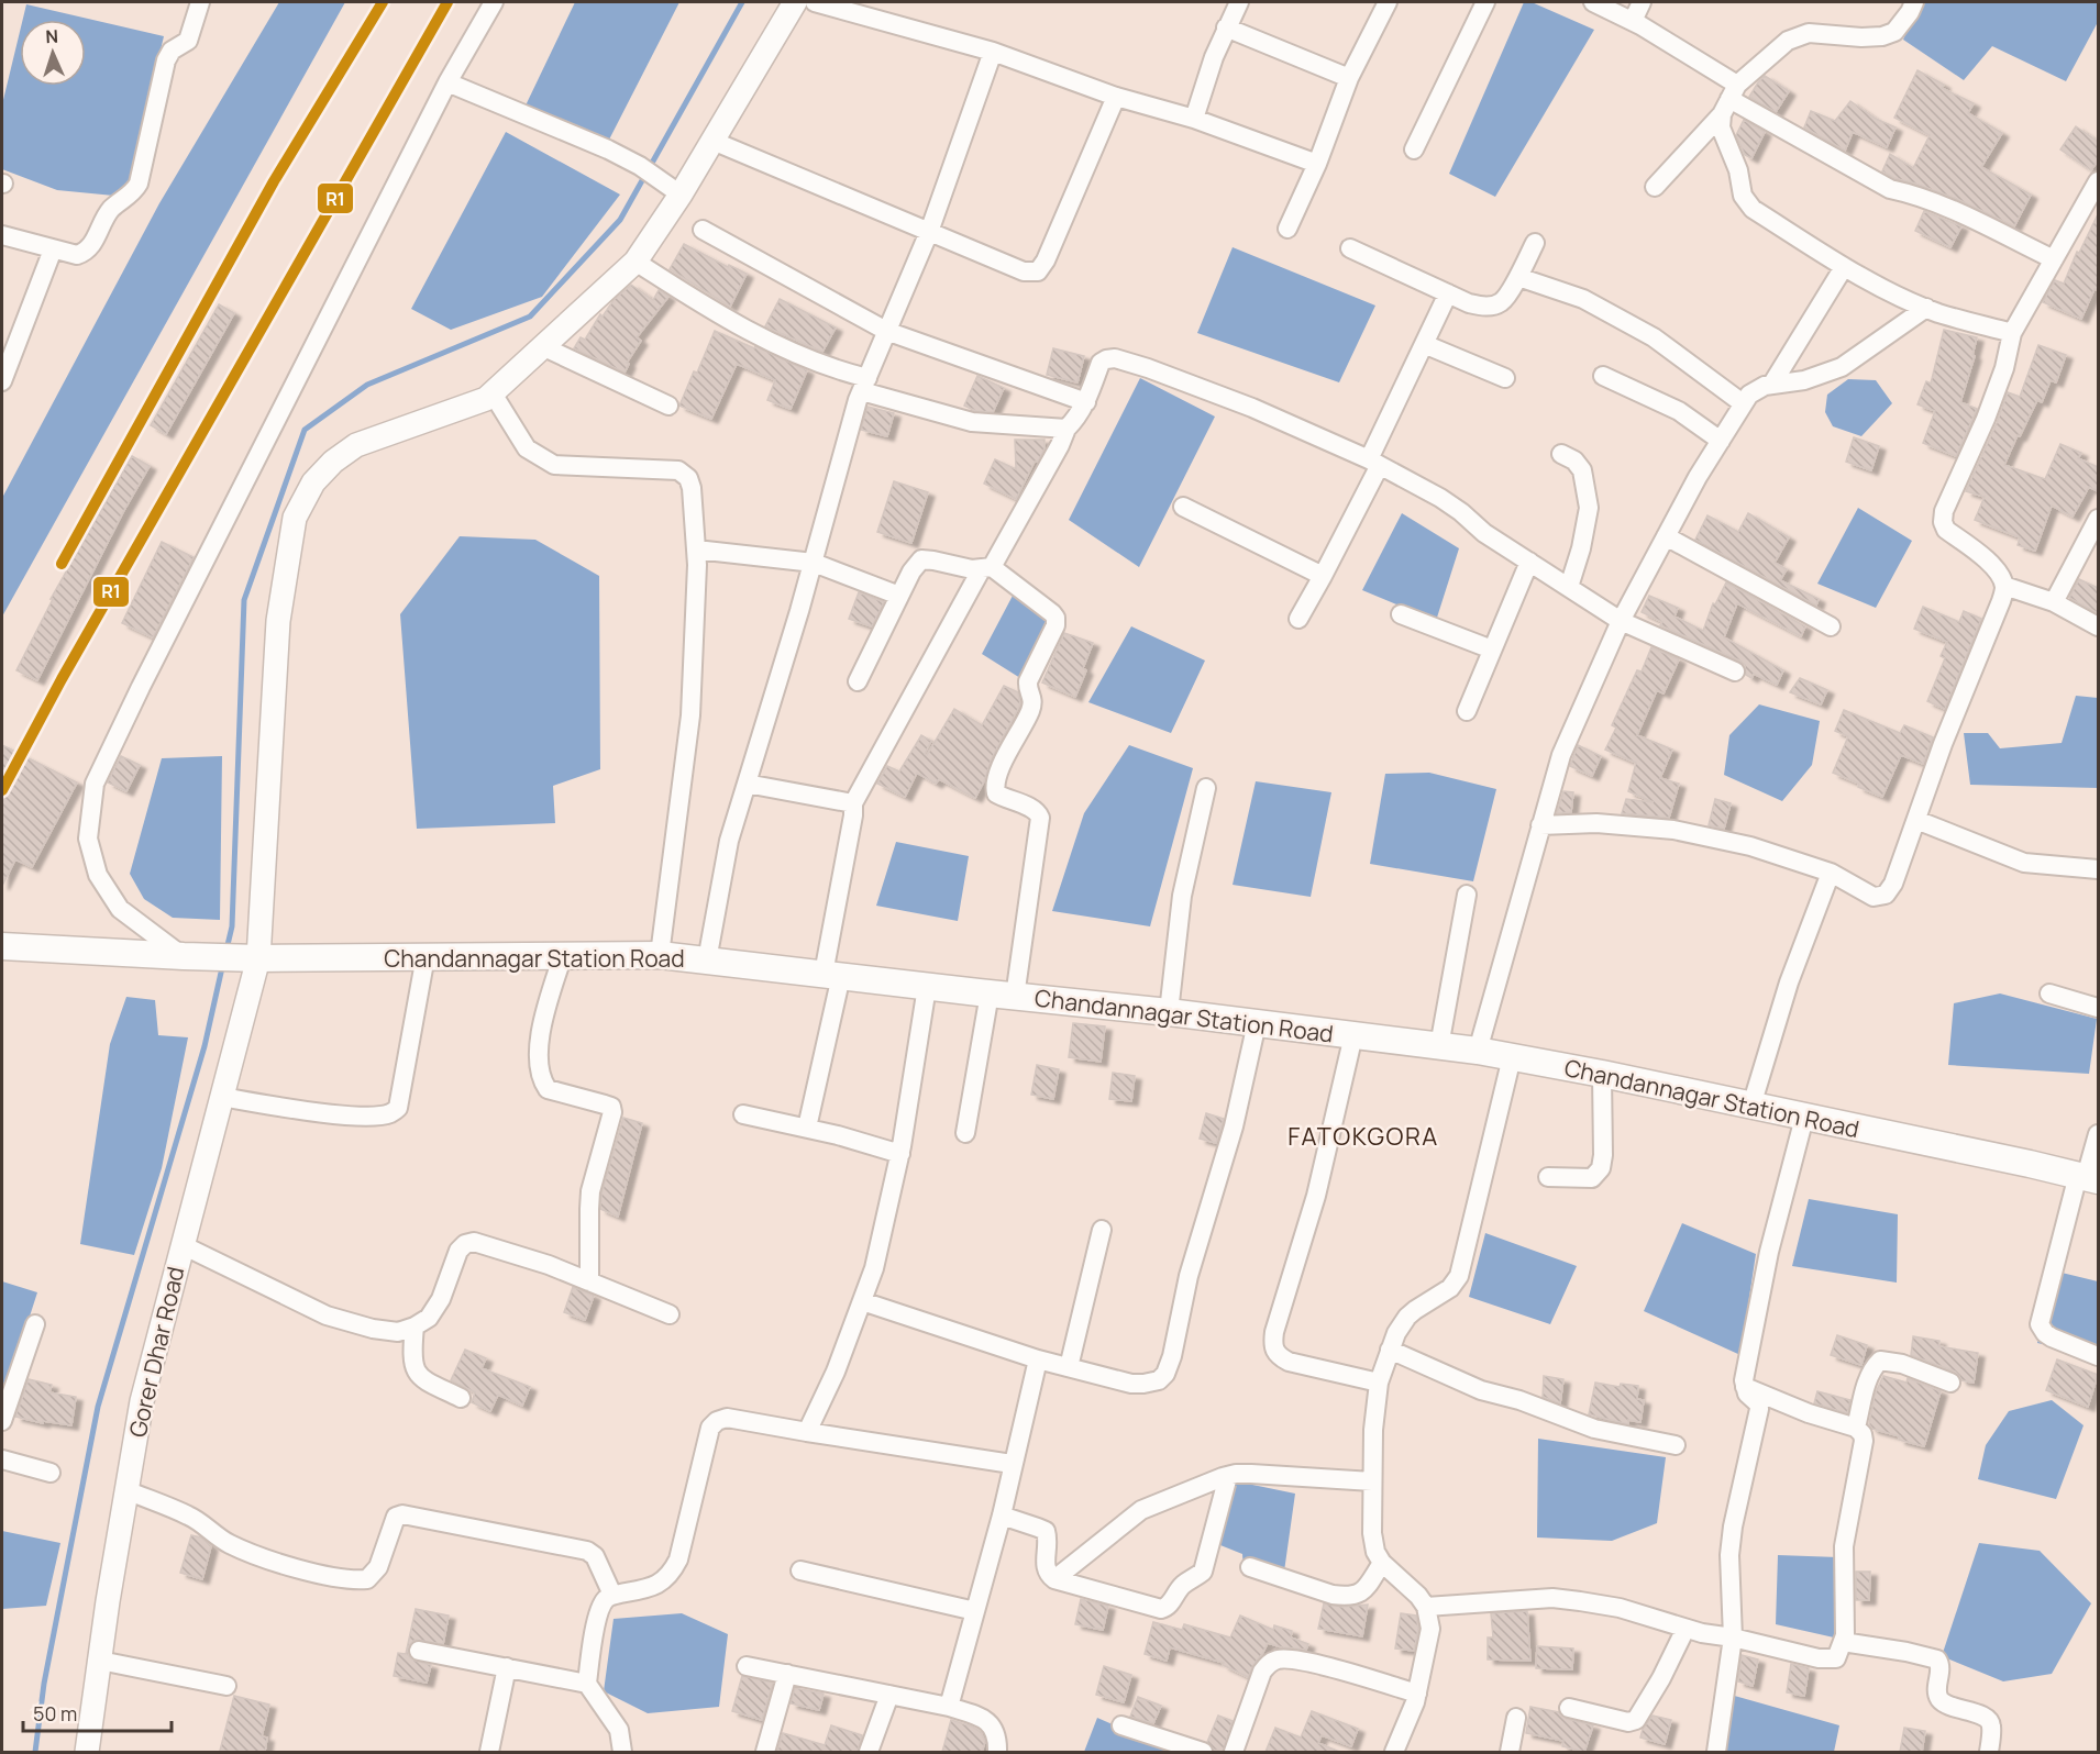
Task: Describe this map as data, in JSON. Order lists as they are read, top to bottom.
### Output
{
  "streets": {
    "main road": ["Chandannagar Station Road"],
    "street": ["Gorer Dhar Road"]
  },
  "crossings": [
    ["Chandannagar Station Road", "Gorer Dhar Road"]
  ],
  "districts": ["FATOKGORA"],
  "lines": ["transit line R1"],
  "scale_bar": "50 m",
  "north": "top"
}
